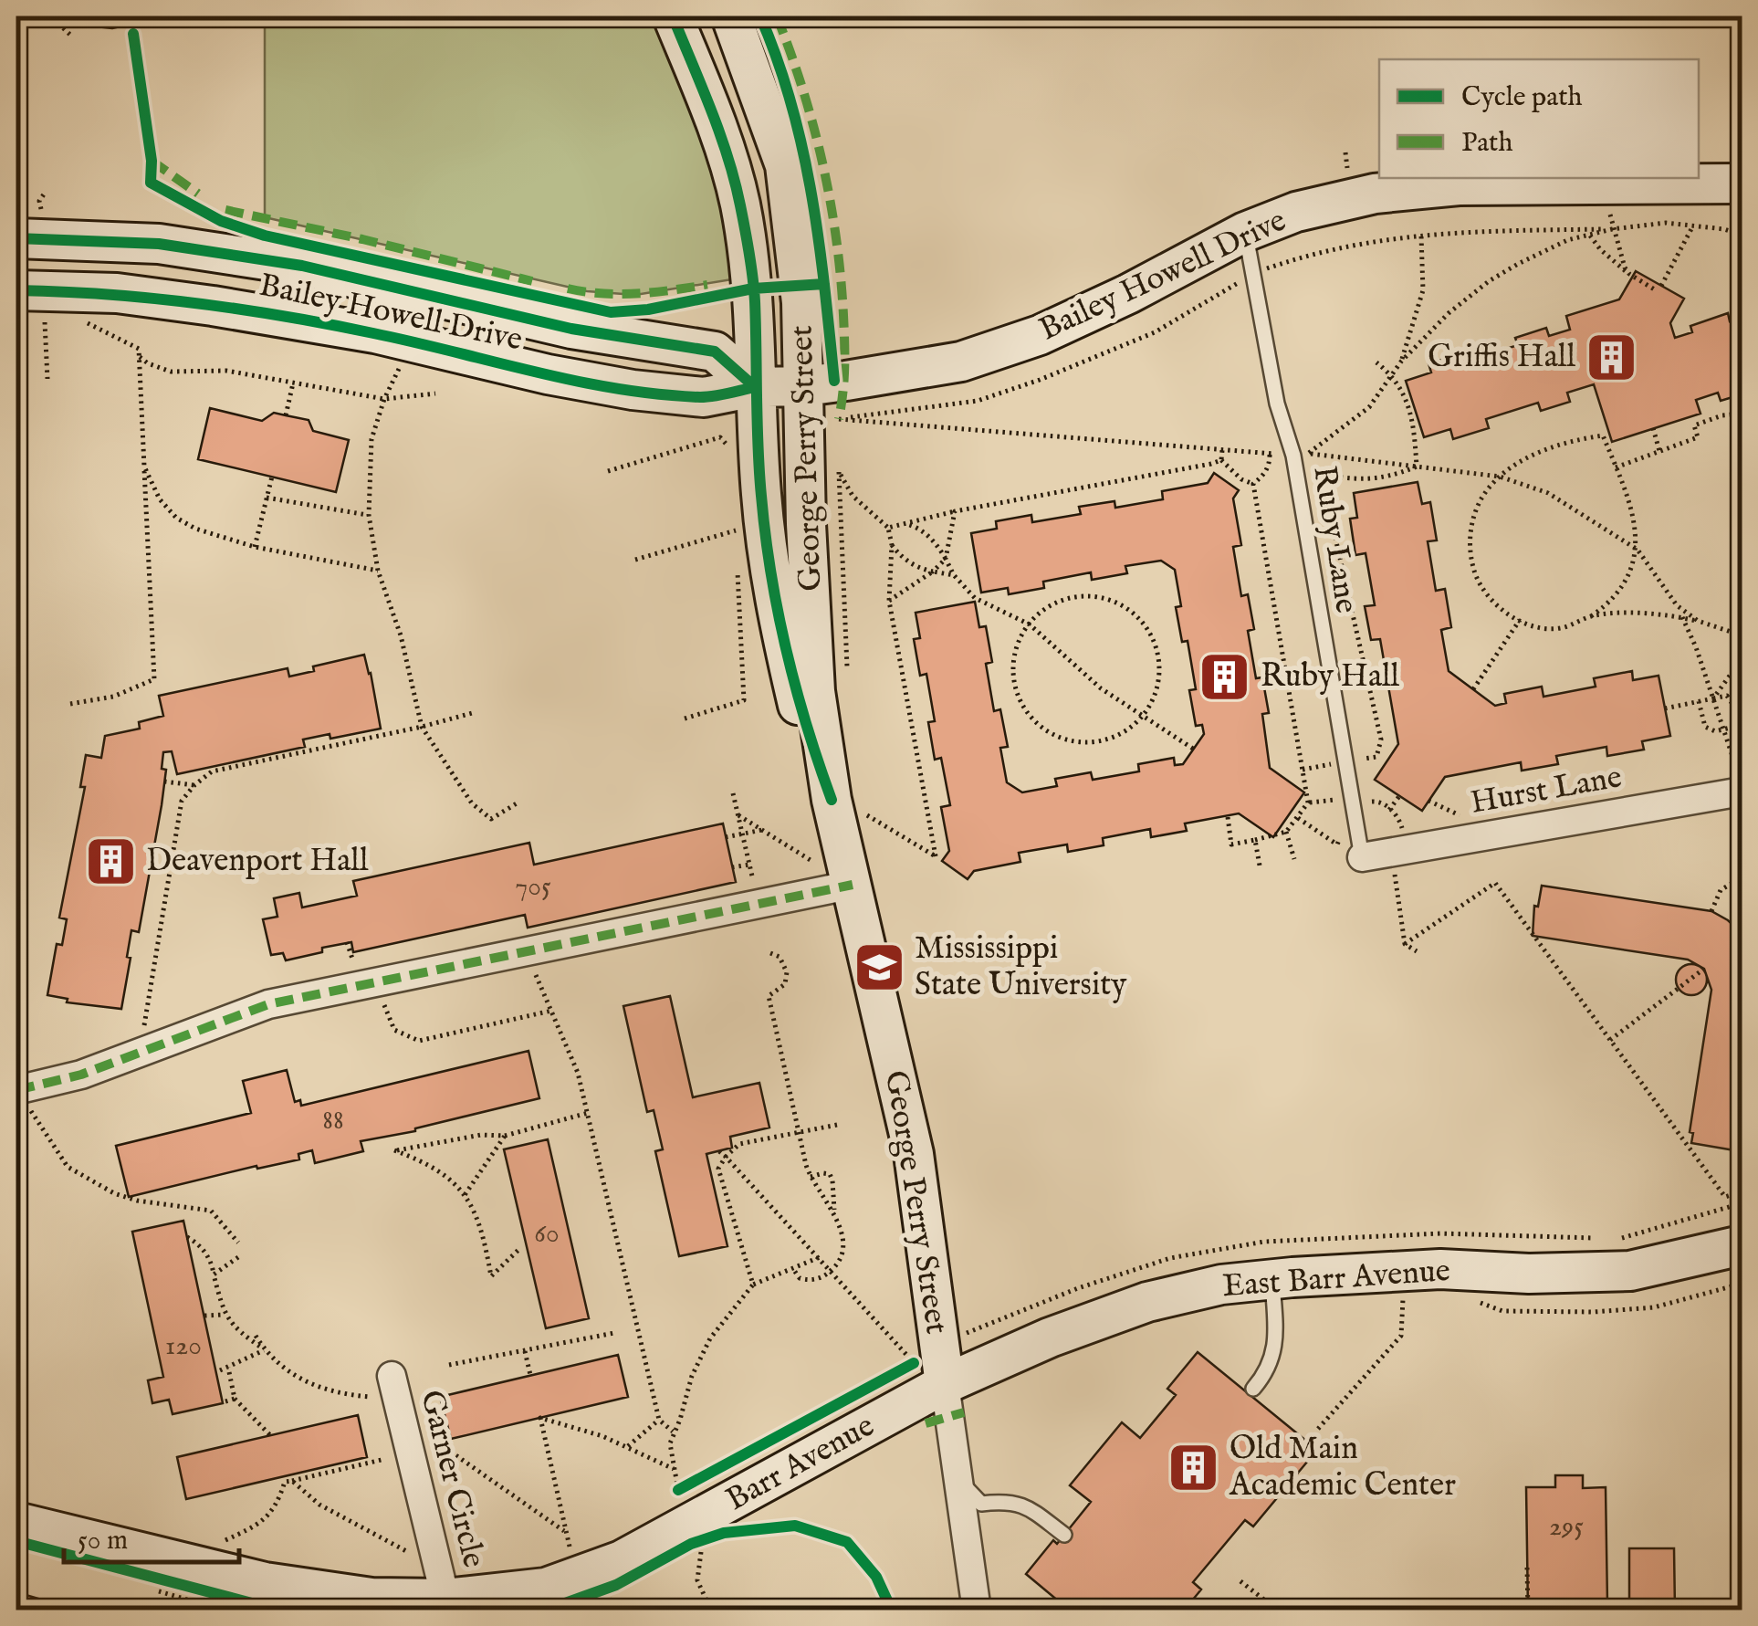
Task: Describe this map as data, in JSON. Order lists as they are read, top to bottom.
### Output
{
  "streets": {
    "street": [
      "Bailey Howell Drive",
      "George Perry Street",
      "Hurst Lane",
      "East Barr Avenue",
      "Barr Avenue",
      "Garner Circle"
    ],
    "lane": ["Ruby Lane"]
  },
  "crossings": [
    ["Bailey Howell Drive", "George Perry Street"],
    ["Bailey Howell Drive", "Ruby Lane"],
    ["George Perry Street", "East Barr Avenue"],
    ["George Perry Street", "Barr Avenue"],
    ["Ruby Lane", "Hurst Lane"],
    ["East Barr Avenue", "Barr Avenue"],
    ["Barr Avenue", "Garner Circle"]
  ],
  "places": {
    "building": [
      "Griffis Hall",
      "Ruby Hall",
      "Deavenport Hall",
      "Old Main Academic Center"
    ],
    "school or university": ["Mississippi State University"]
  },
  "house_numbers": [
    "705",
    "88",
    "60",
    "120",
    "295"
  ],
  "legend": ["Cycle path", "Path"],
  "scale_bar": "50 m"
}
